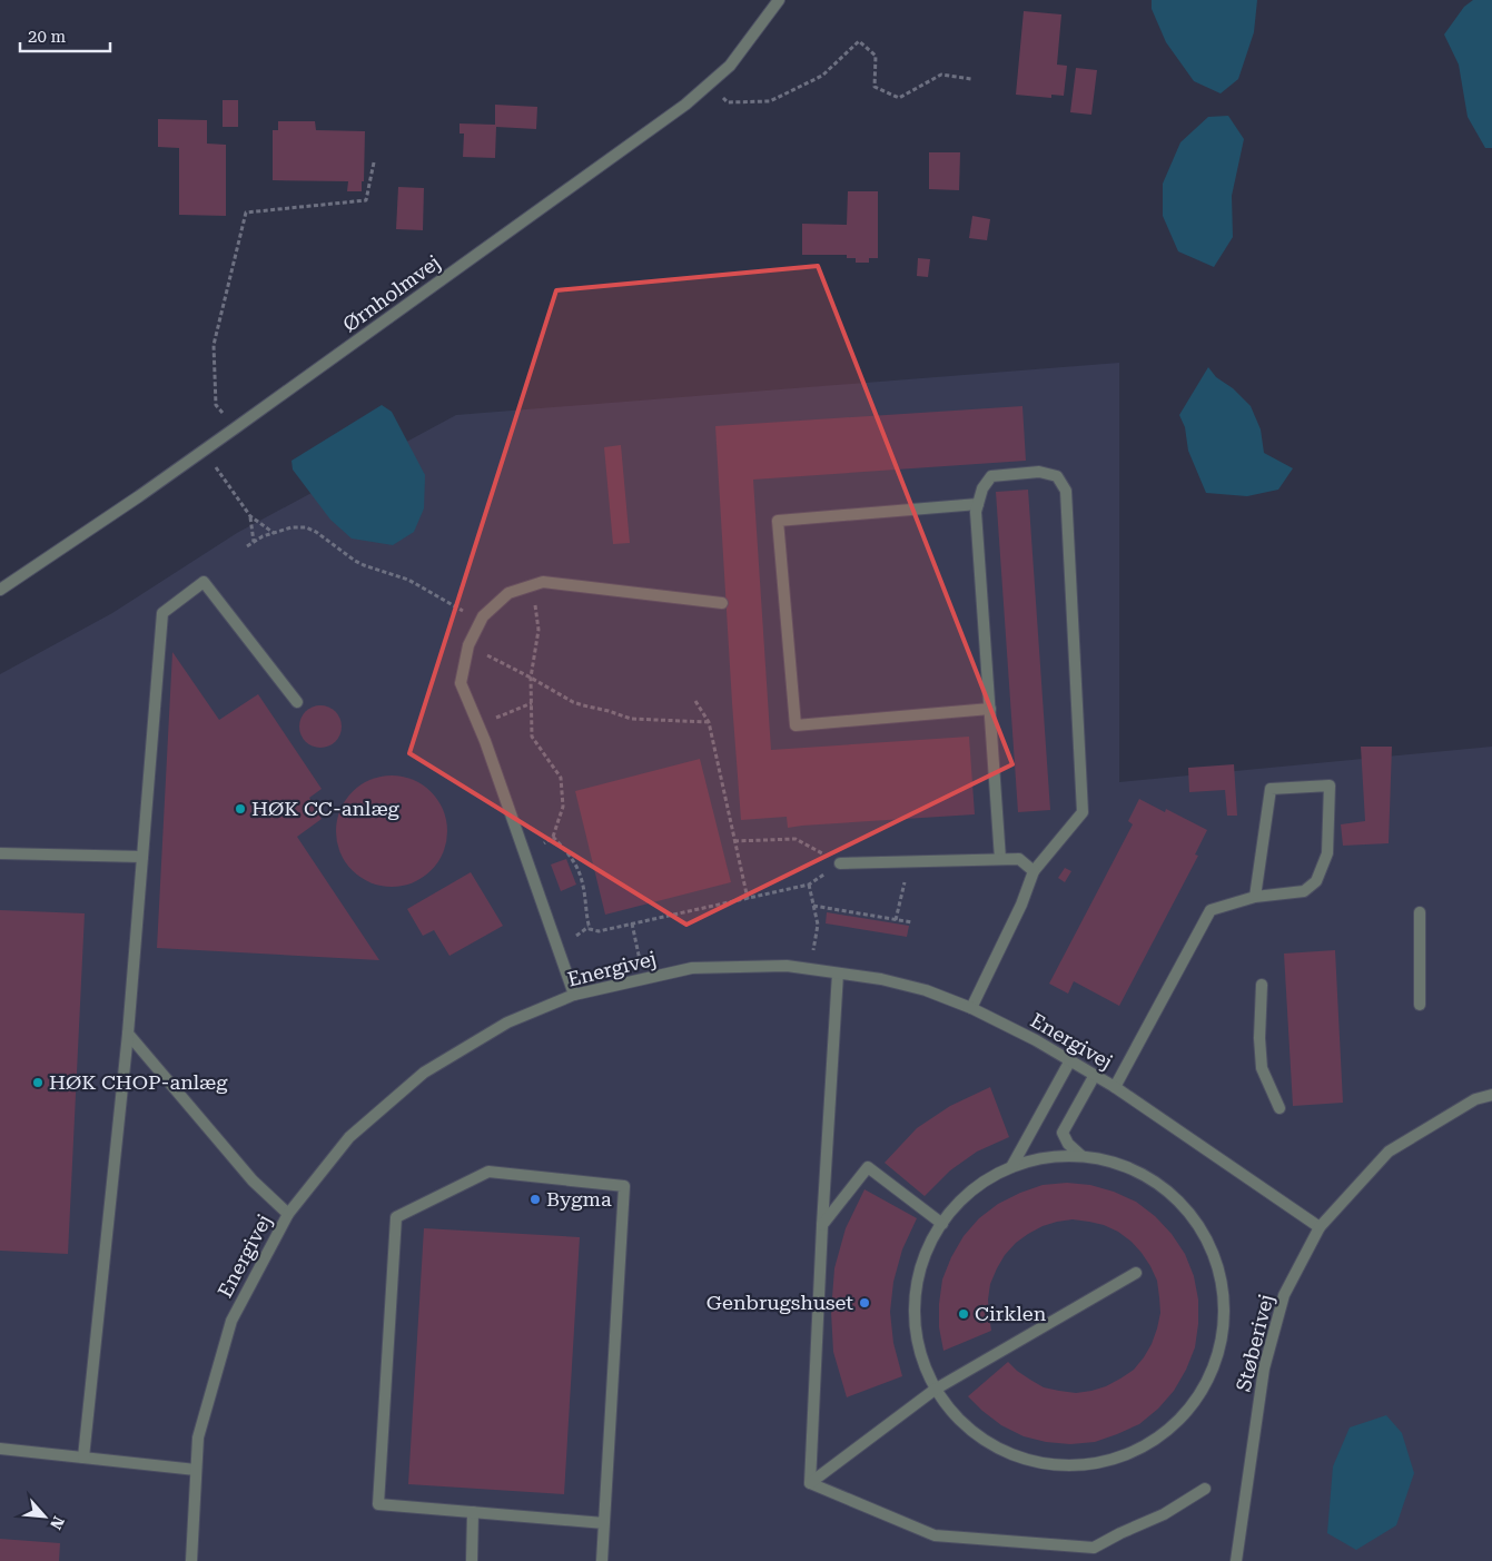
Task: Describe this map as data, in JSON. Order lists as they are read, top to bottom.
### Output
{
  "streets": {
    "street": ["Ørnholmvej", "Energivej", "Støberivej"]
  },
  "crossings": [
    ["Energivej", "Støberivej"]
  ],
  "places": [
    "HØK CC-anlæg",
    "HØK CHOP-anlæg",
    "Bygma",
    "Genbrugshuset",
    "Cirklen"
  ],
  "scale_bar": "20 m",
  "north": "bottom right"
}
